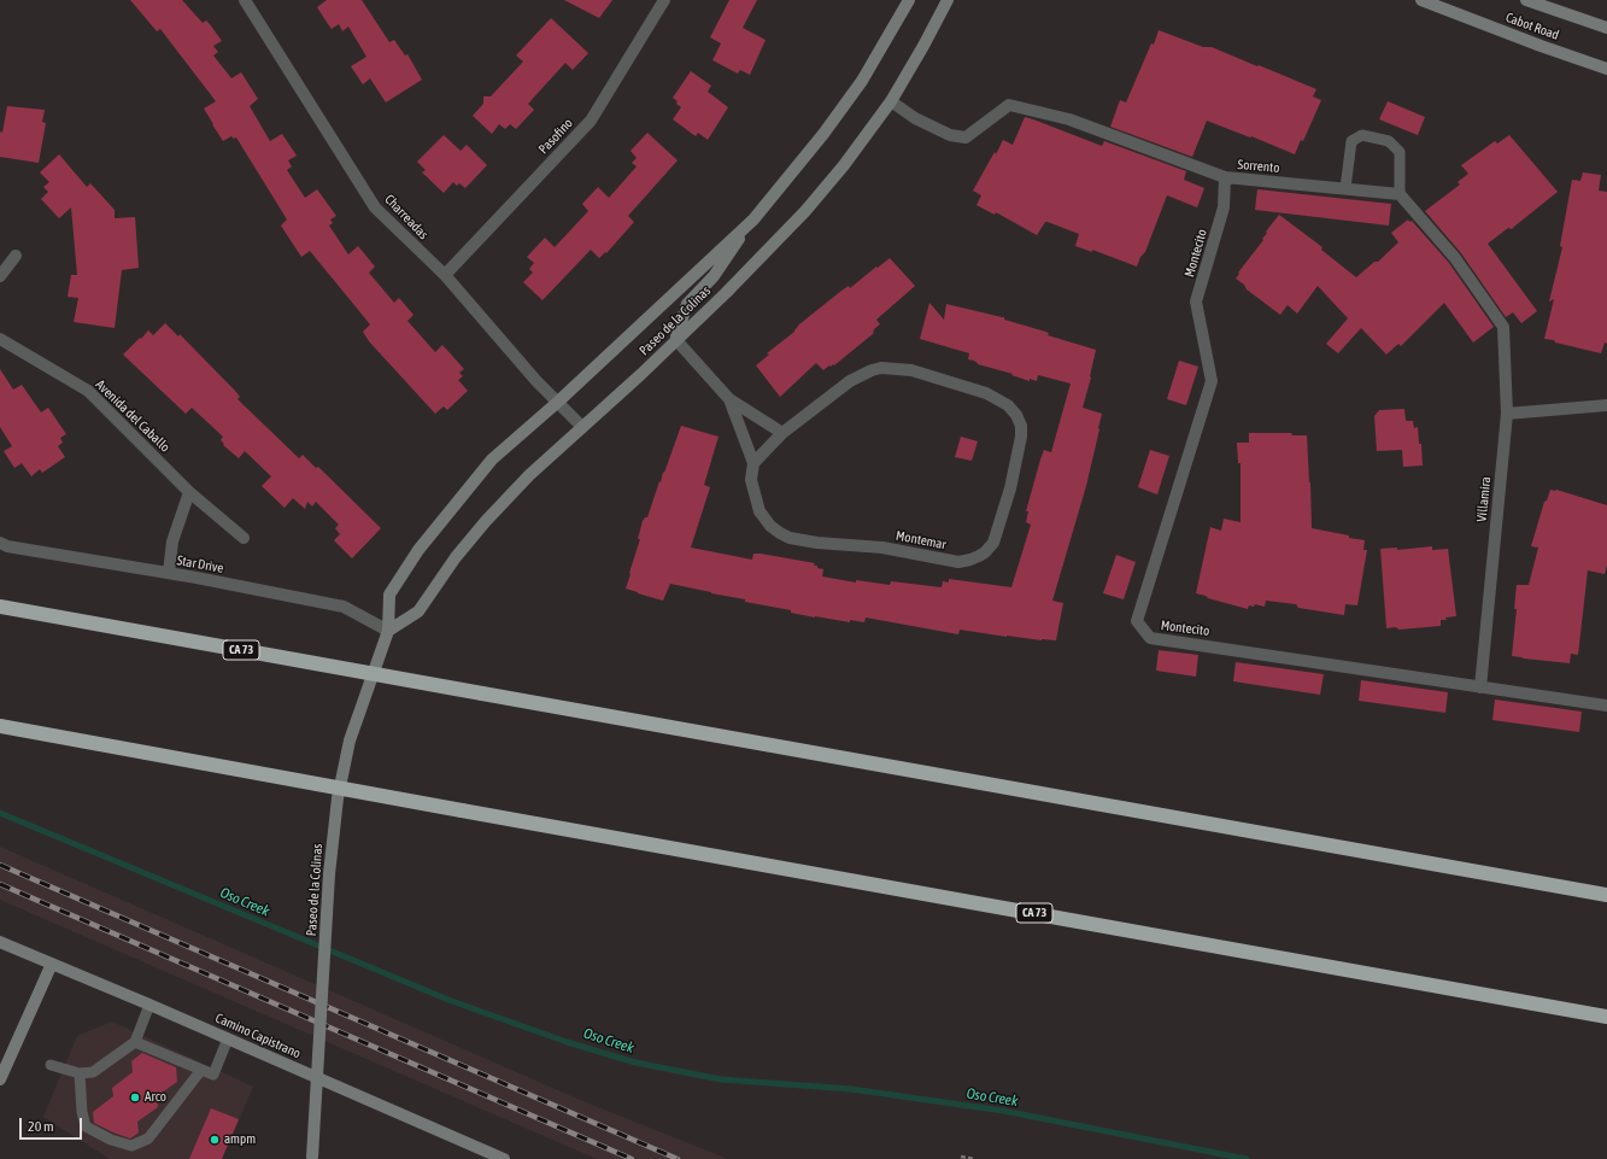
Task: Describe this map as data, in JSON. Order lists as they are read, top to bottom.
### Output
{
  "streets": {
    "highway": ["CA 73"],
    "main road": ["Cabot Road", "Paseo de la Colinas", "Camino Capistrano"],
    "street": [
      "Pasofino",
      "Sorrento",
      "Charreadas",
      "Montecito",
      "Avenida del Caballo",
      "Villamira",
      "Montemar",
      "Star Drive"
    ]
  },
  "crossings": [
    ["Pasofino", "Charreadas"],
    ["Sorrento", "Montecito"],
    ["Sorrento", "Paseo de la Colinas"],
    ["Charreadas", "Paseo de la Colinas"],
    ["Montecito", "Villamira"],
    ["Paseo de la Colinas", "Star Drive"]
  ],
  "water": ["Oso Creek"],
  "places": ["Arco", "ampm"],
  "scale_bar": "20 m"
}
